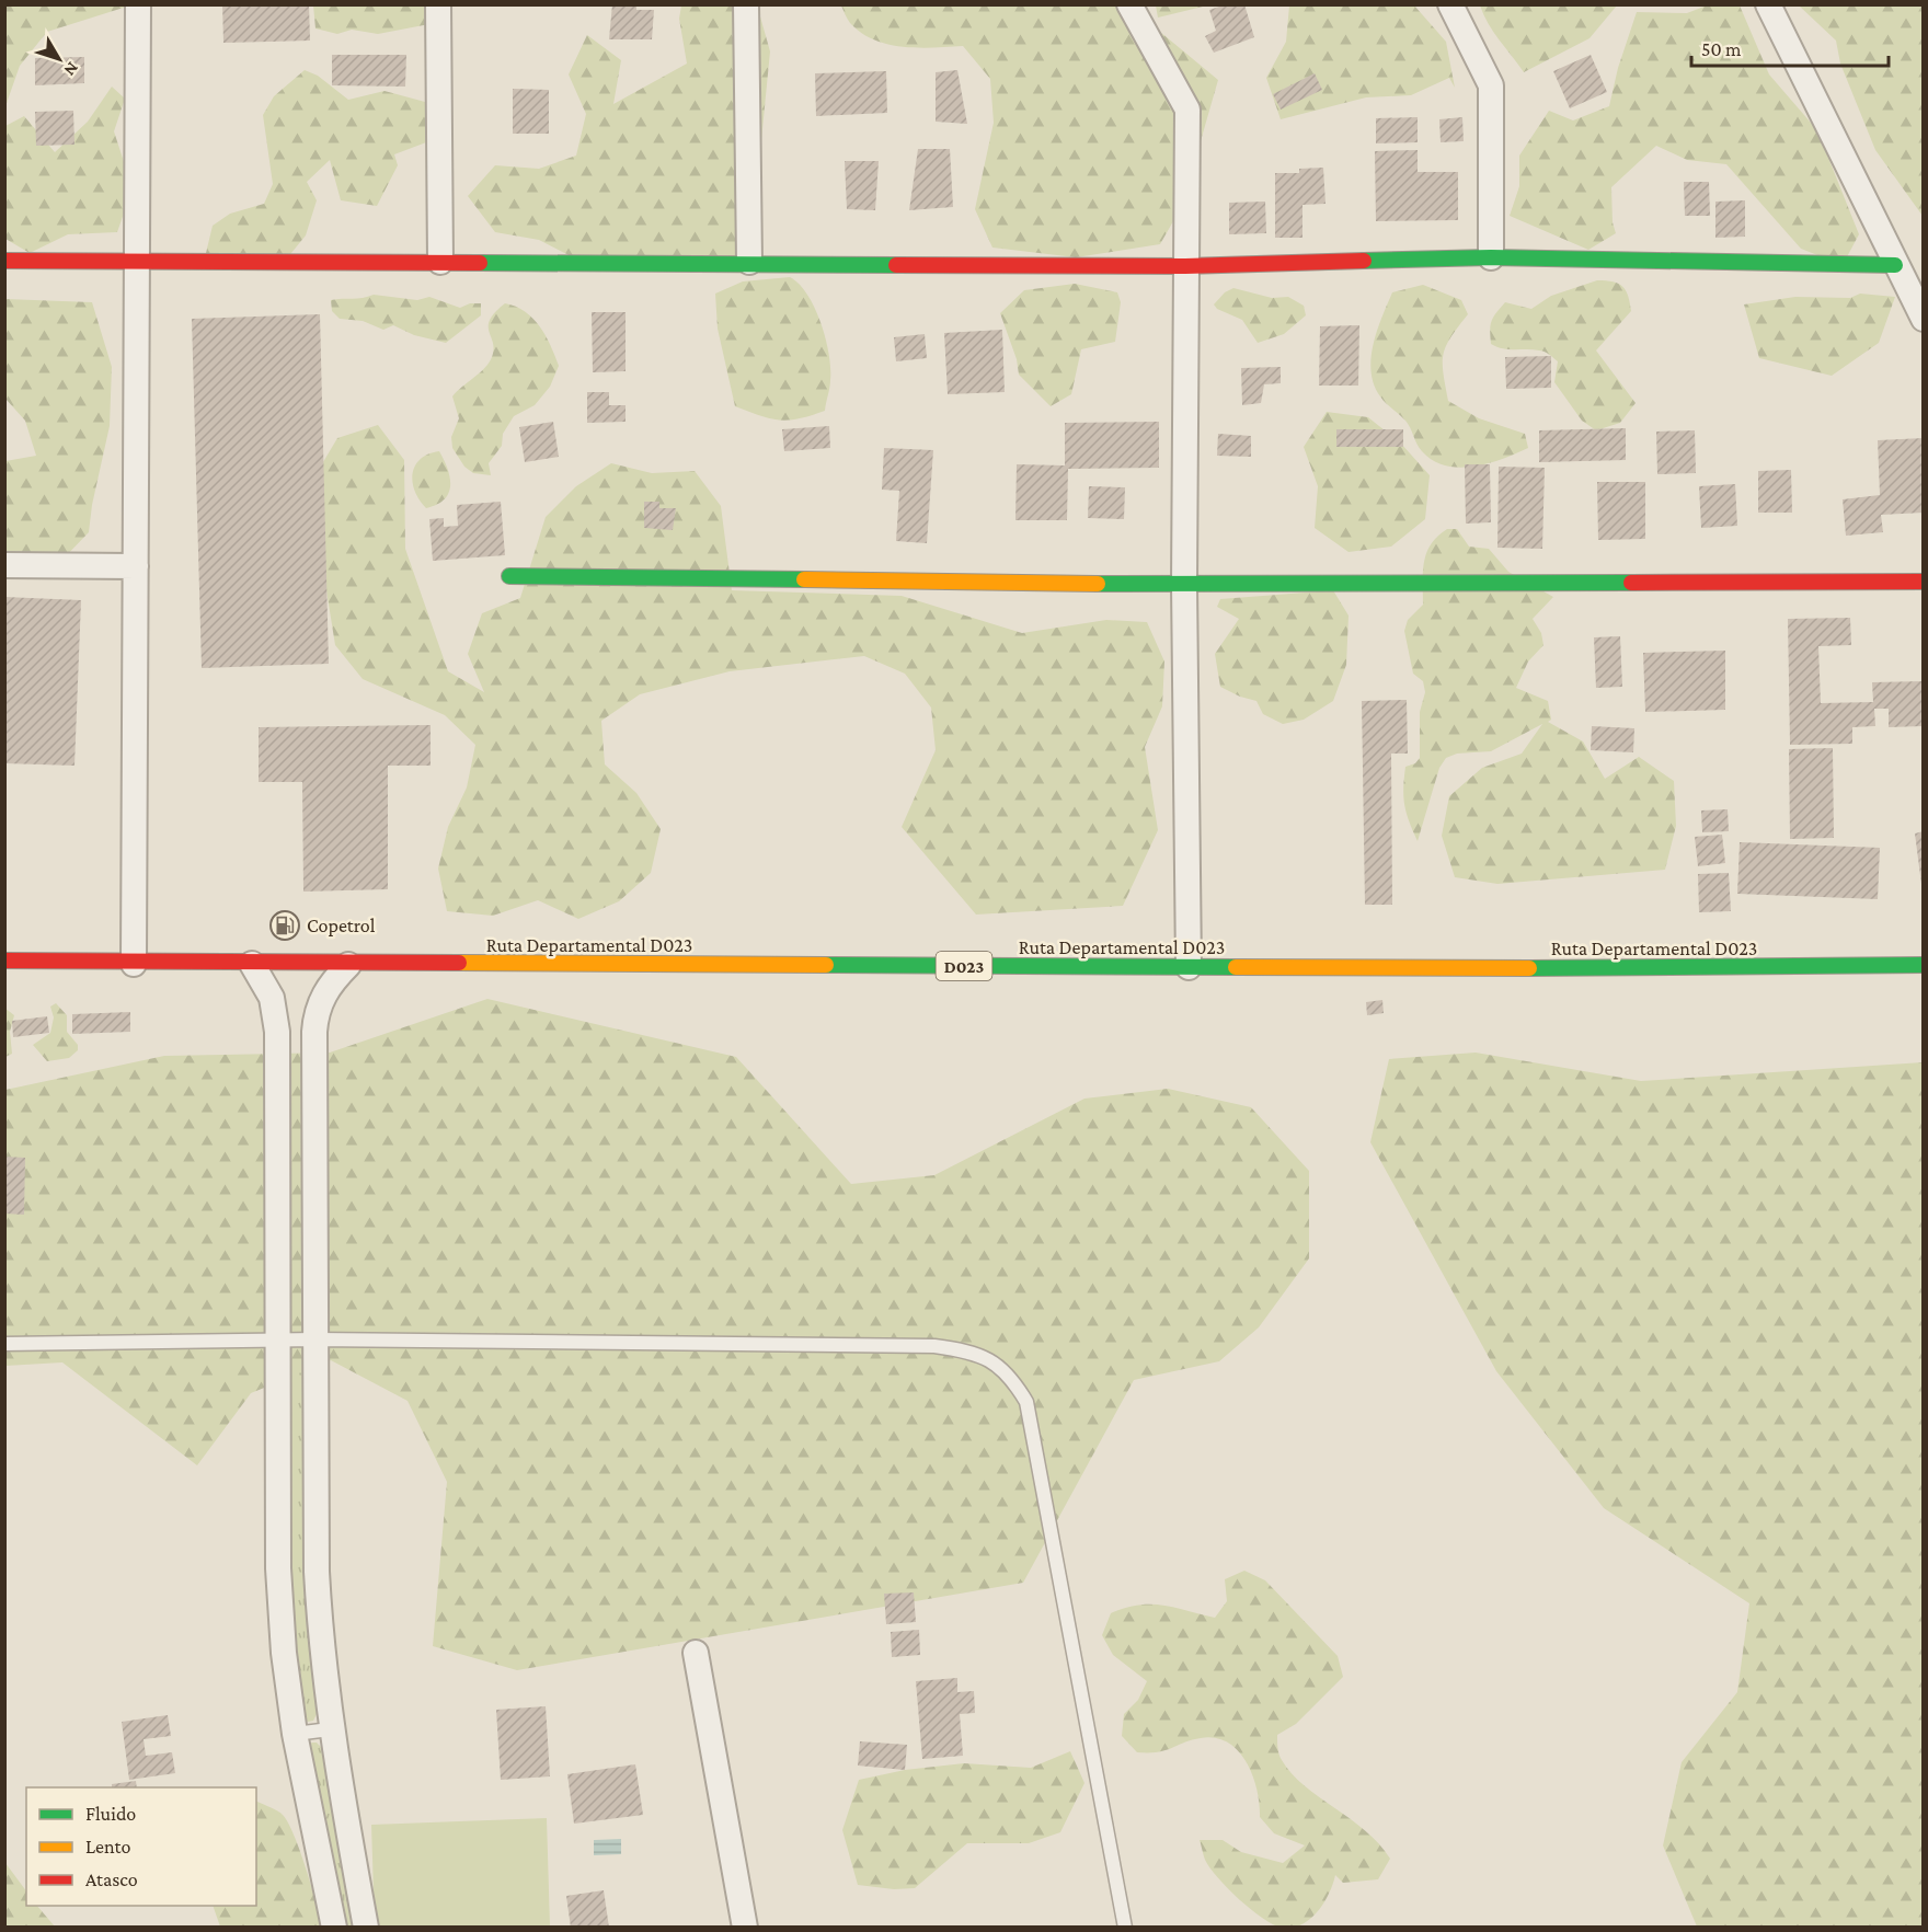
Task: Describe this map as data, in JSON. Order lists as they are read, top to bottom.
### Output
{
  "streets": {
    "street": ["Ruta Departamental D023", "D023"]
  },
  "places": {
    "fuel station": ["Copetrol"]
  },
  "legend": ["Fluido", "Lento", "Atasco"],
  "scale_bar": "50 m",
  "north": "bottom right"
}
